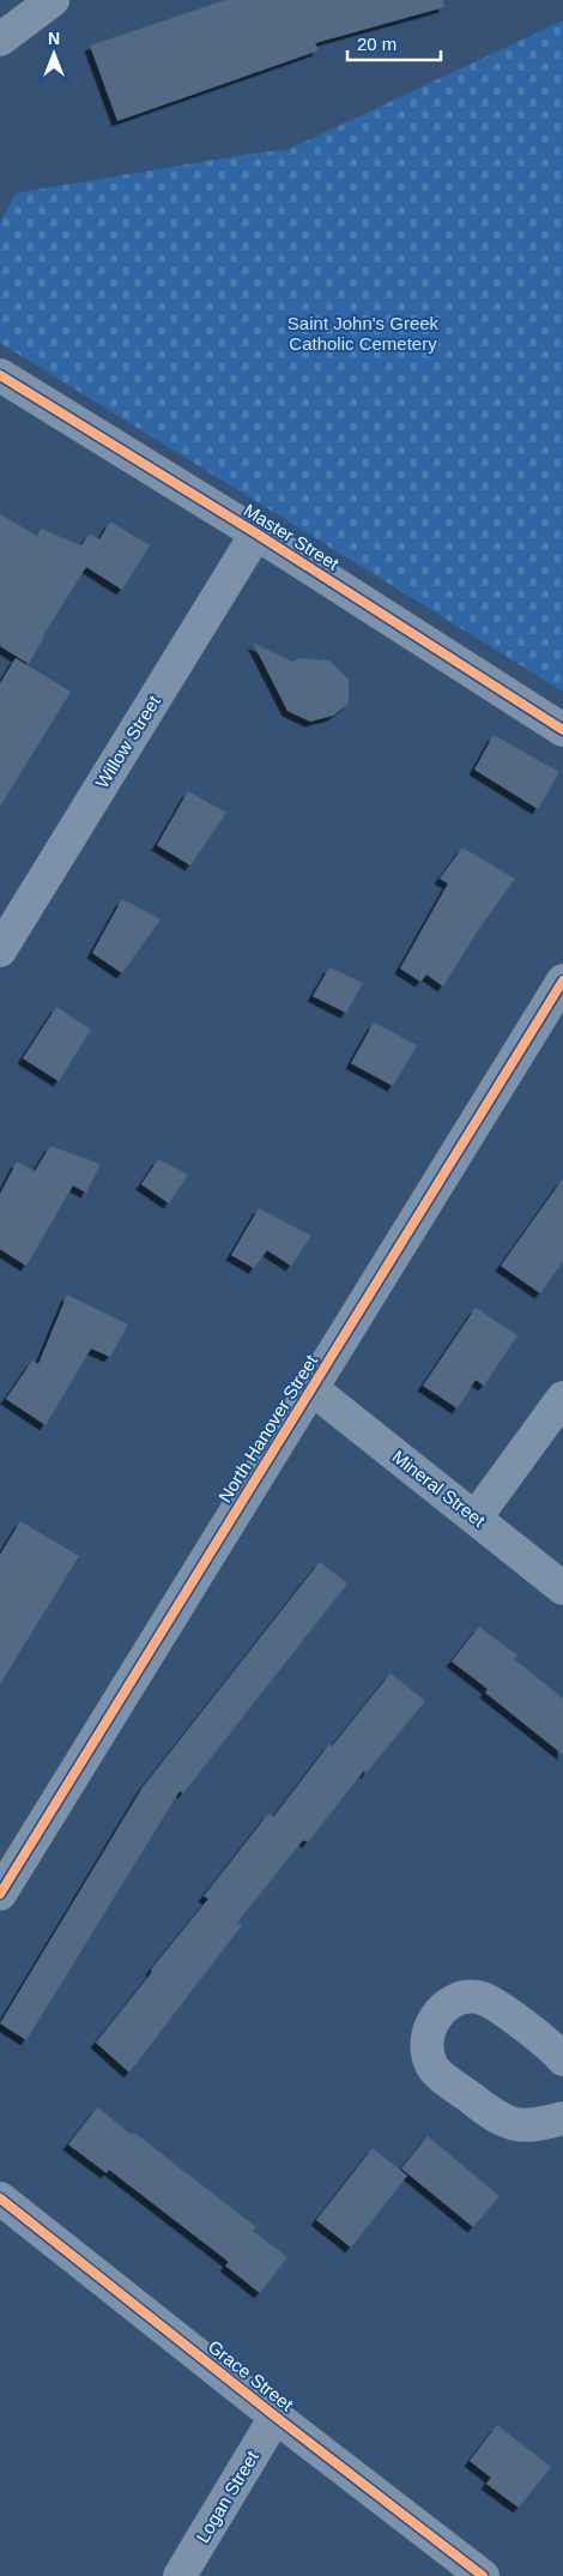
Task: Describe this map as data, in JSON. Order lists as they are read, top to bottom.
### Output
{
  "streets": {
    "street": [
      "Master Street",
      "Willow Street",
      "North Hanover Street",
      "Mineral Street",
      "Grace Street",
      "Logan Street"
    ]
  },
  "crossings": [
    ["Master Street", "Willow Street"],
    ["North Hanover Street", "Mineral Street"],
    ["Grace Street", "Logan Street"]
  ],
  "parks": ["Saint John's Greek Catholic Cemetery"],
  "scale_bar": "20 m",
  "north": "top"
}
